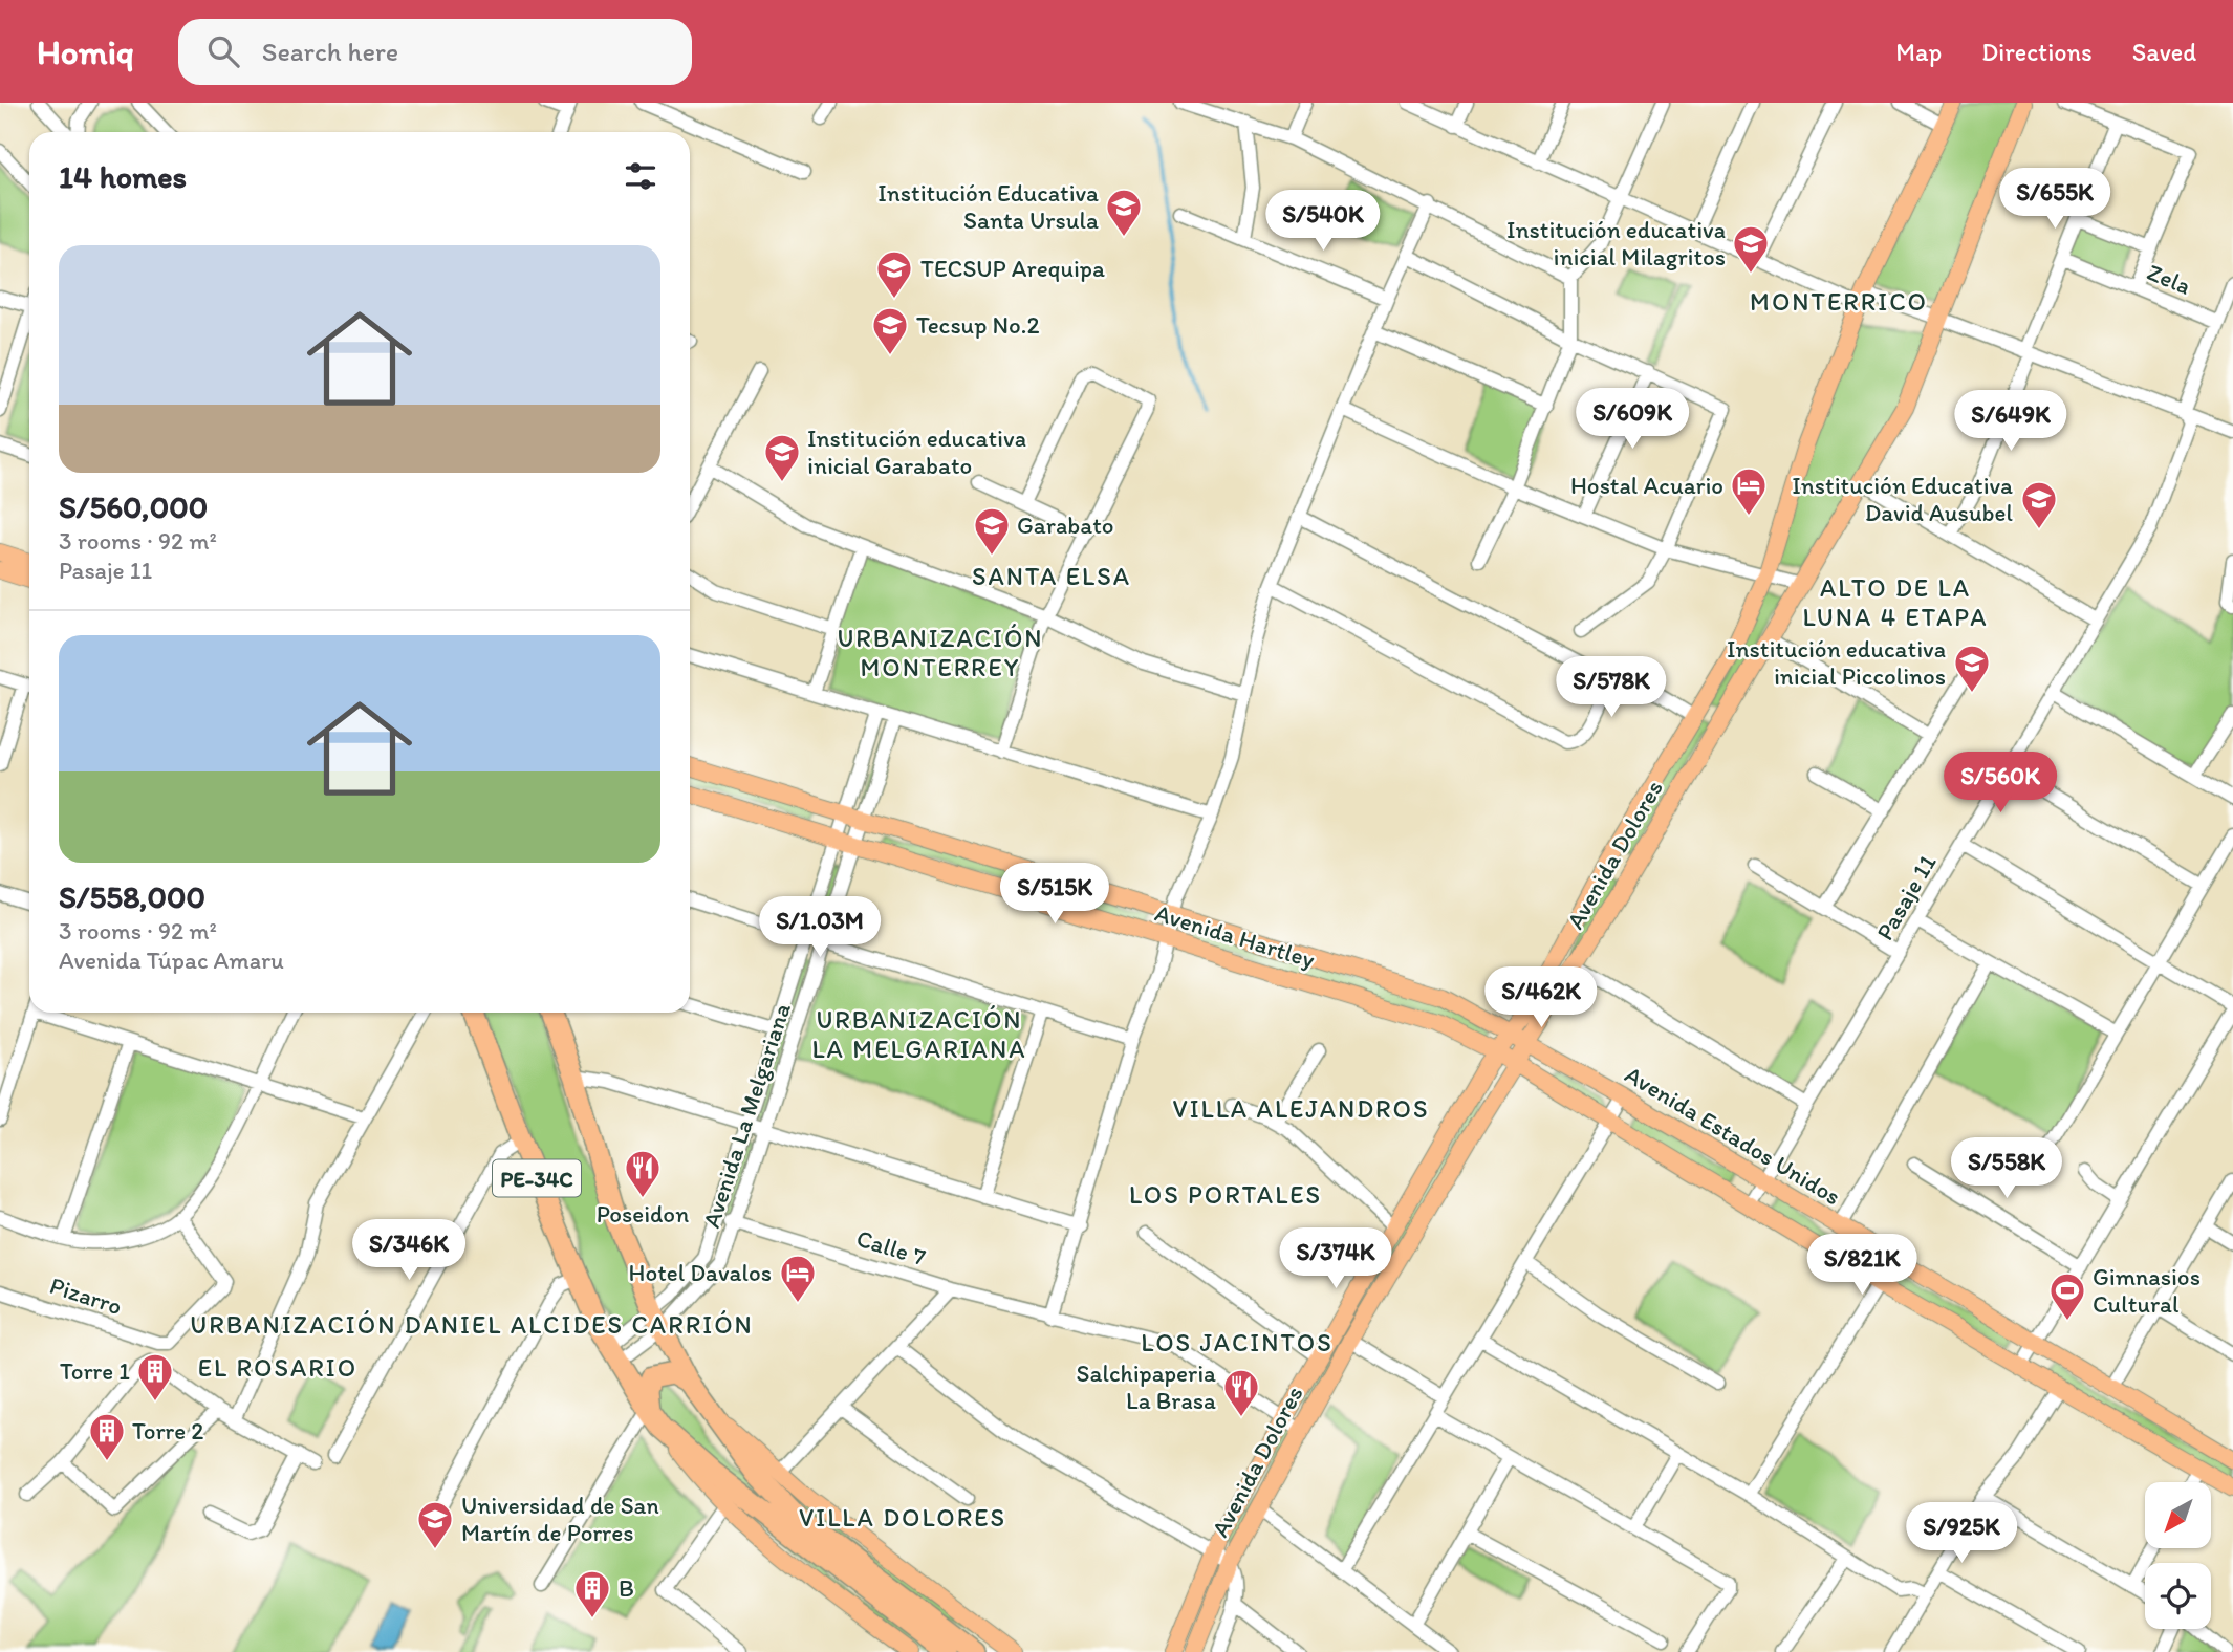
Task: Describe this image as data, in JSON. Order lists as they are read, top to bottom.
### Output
{
  "streets": {
    "highway": ["PE-34C"],
    "main road": ["Avenida Dolores", "Avenida Hartley", "Avenida Estados Unidos"],
    "street": [
      "Zela",
      "Pasaje 11",
      "Avenida La Melgariana",
      "Calle 7",
      "Pizarro"
    ]
  },
  "crossings": [
    ["Zela", "Pasaje 11"],
    ["Avenida Dolores", "Avenida Hartley"],
    ["Avenida Dolores", "Avenida Estados Unidos"],
    ["Avenida Dolores", "Calle 7"],
    ["Pasaje 11", "Avenida Estados Unidos"],
    ["Avenida Hartley", "Avenida La Melgariana"],
    ["Avenida Hartley", "Avenida Estados Unidos"],
    ["Avenida La Melgariana", "PE-34C"],
    ["Avenida La Melgariana", "Calle 7"]
  ],
  "districts": [
    "MONTERRICO",
    "SANTA ELSA",
    "ALTO DE LA LUNA 4 ETAPA",
    "URBANIZACIÓN MONTERREY",
    "URBANIZACIÓN LA MELGARIANA",
    "VILLA ALEJANDROS",
    "LOS PORTALES",
    "URBANIZACIÓN DANIEL ALCIDES CARRIÓN",
    "LOS JACINTOS",
    "EL ROSARIO",
    "VILLA DOLORES"
  ],
  "places": {
    "school or university": [
      "Institución Educativa Santa Ursula",
      "Institución educativa inicial Milagritos",
      "TECSUP Arequipa",
      "Tecsup No.2",
      "Institución educativa inicial Garabato",
      "Institución Educativa David Ausubel",
      "Garabato",
      "Institución educativa inicial Piccolinos",
      "Universidad de San Martín de Porres"
    ],
    "hotel": ["Hostal Acuario", "Hotel Davalos"],
    "restaurant": ["Poseidon", "Salchipaperia La Brasa"],
    "sports": ["Gimnasios Cultural"],
    "building": ["Torre 1", "Torre 2", "B"]
  },
  "north": "bottom left",
  "page": {
    "header": "Homiq",
    "search": "Search here",
    "nav": ["Map", "Directions", "Saved"],
    "heading": "14 homes",
    "price": [
      "S/655K",
      "S/540K",
      "S/609K",
      "S/649K",
      "S/578K",
      "S/560K",
      "S/515K",
      "S/1.03M",
      "S/462K",
      "S/558K",
      "S/346K",
      "S/374K",
      "S/821K",
      "S/925K"
    ],
    "list": [
      {
        "name": "S/560,000",
        "note": "3 rooms · 92 m² · Pasaje 11"
      },
      {
        "name": "S/558,000",
        "note": "3 rooms · 92 m² · Avenida Túpac Amaru"
      }
    ]
  }
}
